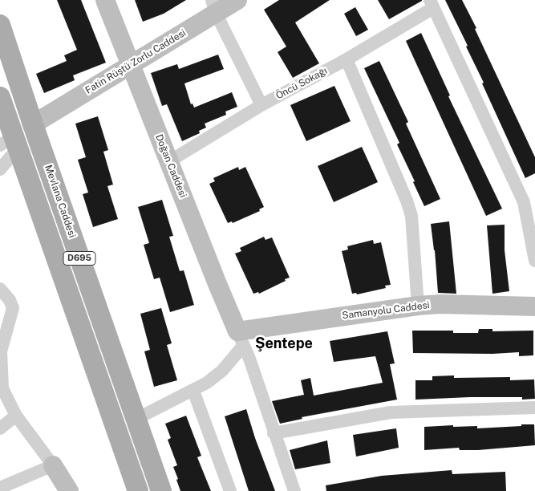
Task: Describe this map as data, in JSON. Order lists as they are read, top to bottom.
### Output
{
  "streets": {
    "main road": ["Mevlana Caddesi", "D695"],
    "street": [
      "Fatin Rüştü Zorlu Caddesi",
      "Öncü Sokağı",
      "Doğan Caddesi",
      "Samanyolu Caddesi"
    ]
  },
  "crossings": [
    ["Fatin Rüştü Zorlu Caddesi", "Doğan Caddesi"],
    ["Fatin Rüştü Zorlu Caddesi", "Mevlana Caddesi"],
    ["Öncü Sokağı", "Doğan Caddesi"],
    ["Doğan Caddesi", "Samanyolu Caddesi"]
  ],
  "districts": ["Şentepe"]
}
